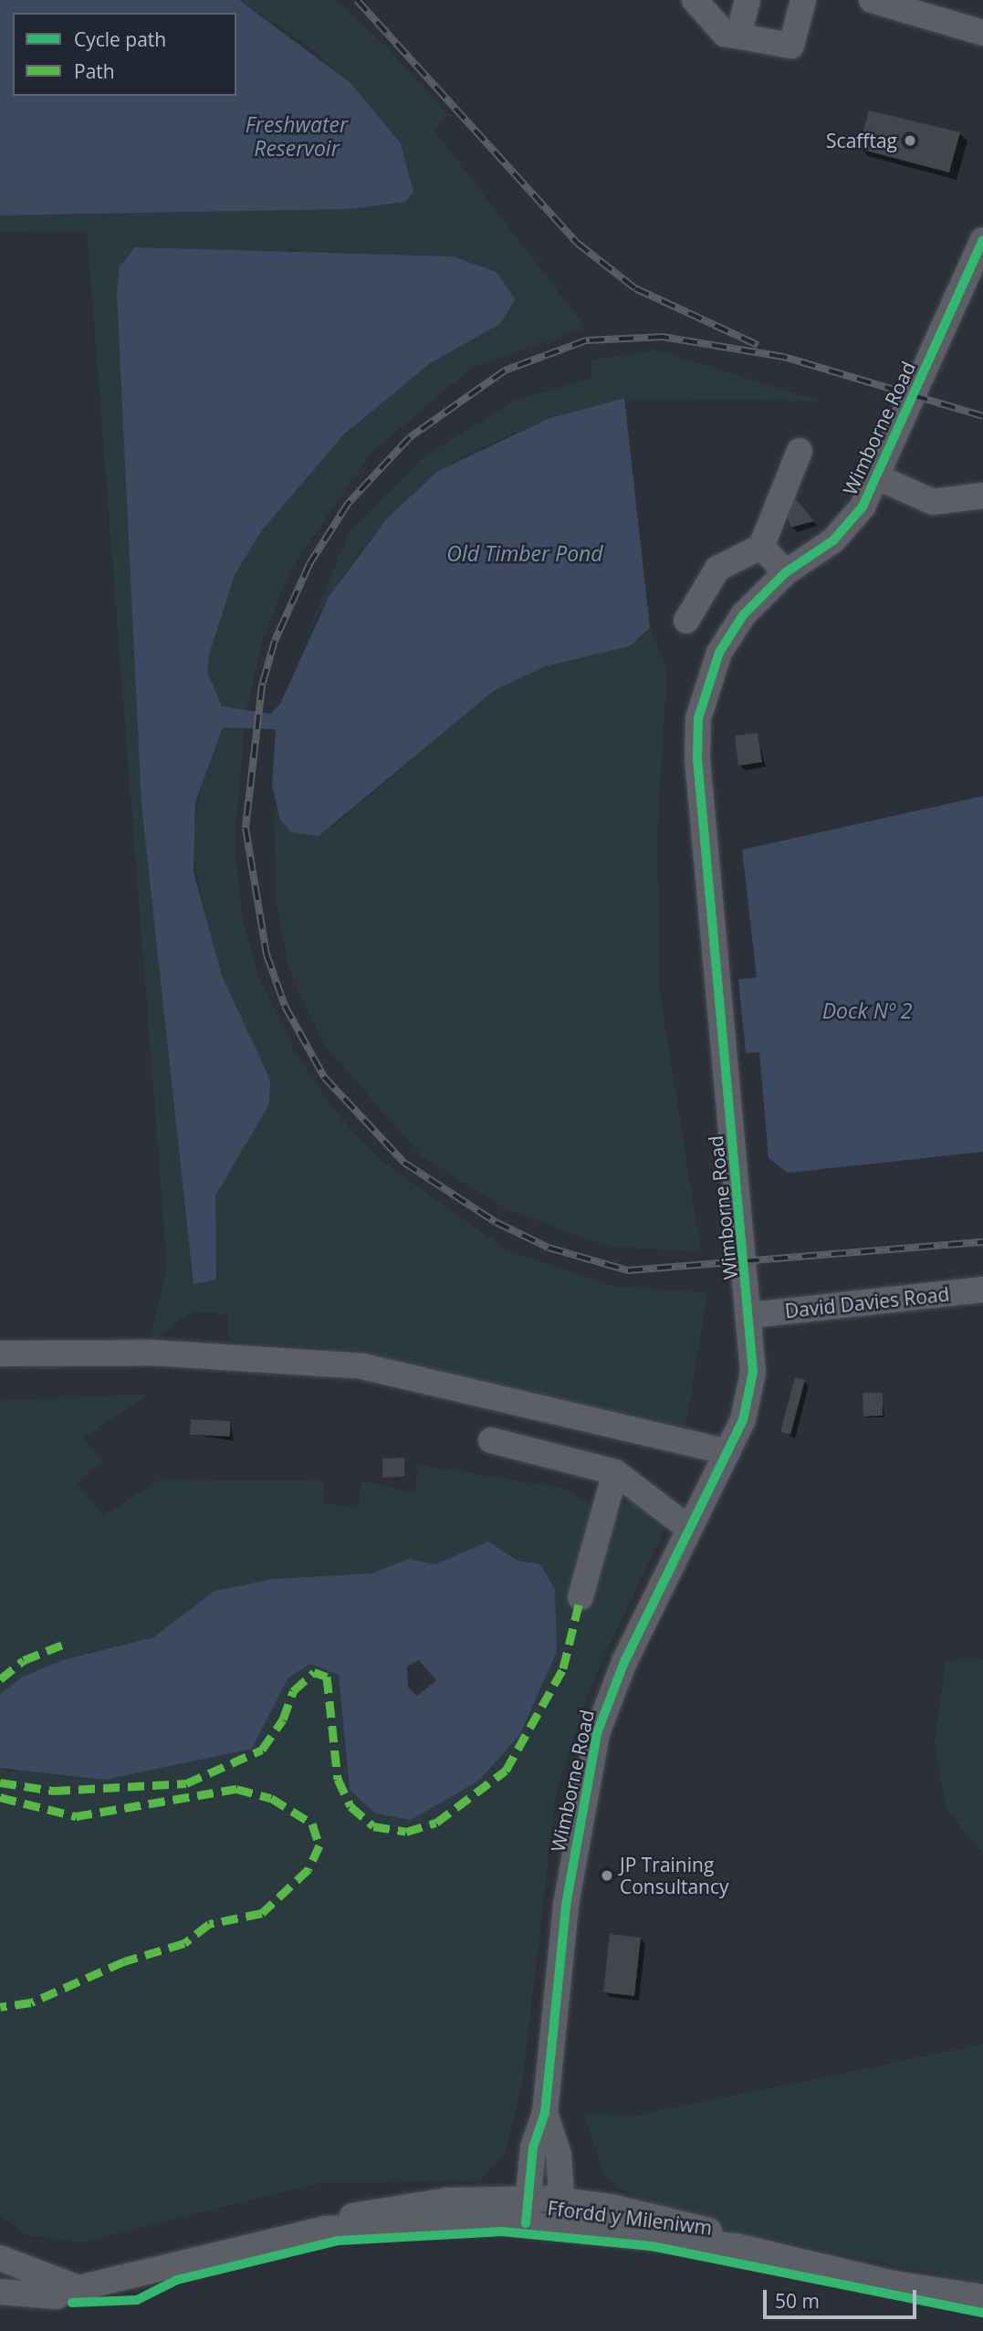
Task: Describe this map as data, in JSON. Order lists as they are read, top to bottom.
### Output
{
  "streets": {
    "street": ["Wimborne Road", "David Davies Road", "Ffordd y Mileniwm"]
  },
  "crossings": [
    ["Wimborne Road", "David Davies Road"],
    ["Wimborne Road", "Ffordd y Mileniwm"]
  ],
  "water": ["Freshwater Reservoir", "Old Timber Pond", "Dock Nº 2"],
  "places": ["Scafftag", "JP Training Consultancy"],
  "legend": ["Cycle path", "Path"],
  "scale_bar": "50 m"
}
